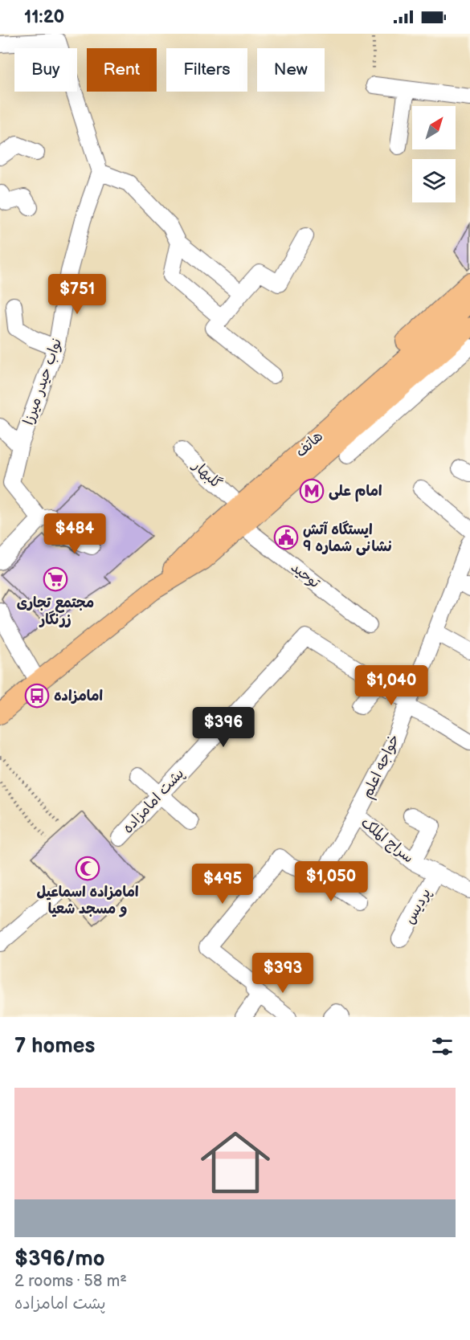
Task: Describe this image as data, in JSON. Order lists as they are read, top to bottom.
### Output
{
  "streets": {
    "main road": ["هاتف"],
    "street": [
      "نواب حیدر میرزا",
      "گلبهار",
      "توحید",
      "خواجه اعلم",
      "پشت امامزاده",
      "سراج الملک",
      "پردیس"
    ]
  },
  "crossings": [
    ["هاتف", "توحید"],
    ["خواجه اعلم", "سراج الملک"],
    ["سراج الملک", "پردیس"]
  ],
  "places": {
    "metro station": ["امام علی"],
    "public building": ["ایستگاه آتش نشانی شماره 9"],
    "supermarket": ["مجتمع تجاری زرنگار"],
    "bus stop": ["امامزاده"],
    "mosque": ["امامزاده اسماعیل و مسجد شعیا"]
  },
  "north": "top right",
  "page": {
    "status": "11:20",
    "chip": [
      "Buy",
      "Rent",
      "Filters",
      "New"
    ],
    "price": [
      "$751",
      "$484",
      "$1,040",
      "$396",
      "$1,050",
      "$495",
      "$393"
    ],
    "heading": "7 homes",
    "list": [
      {
        "name": "$396/mo",
        "note": "2 rooms · 58 m² · پشت امامزاده"
      }
    ]
  }
}
